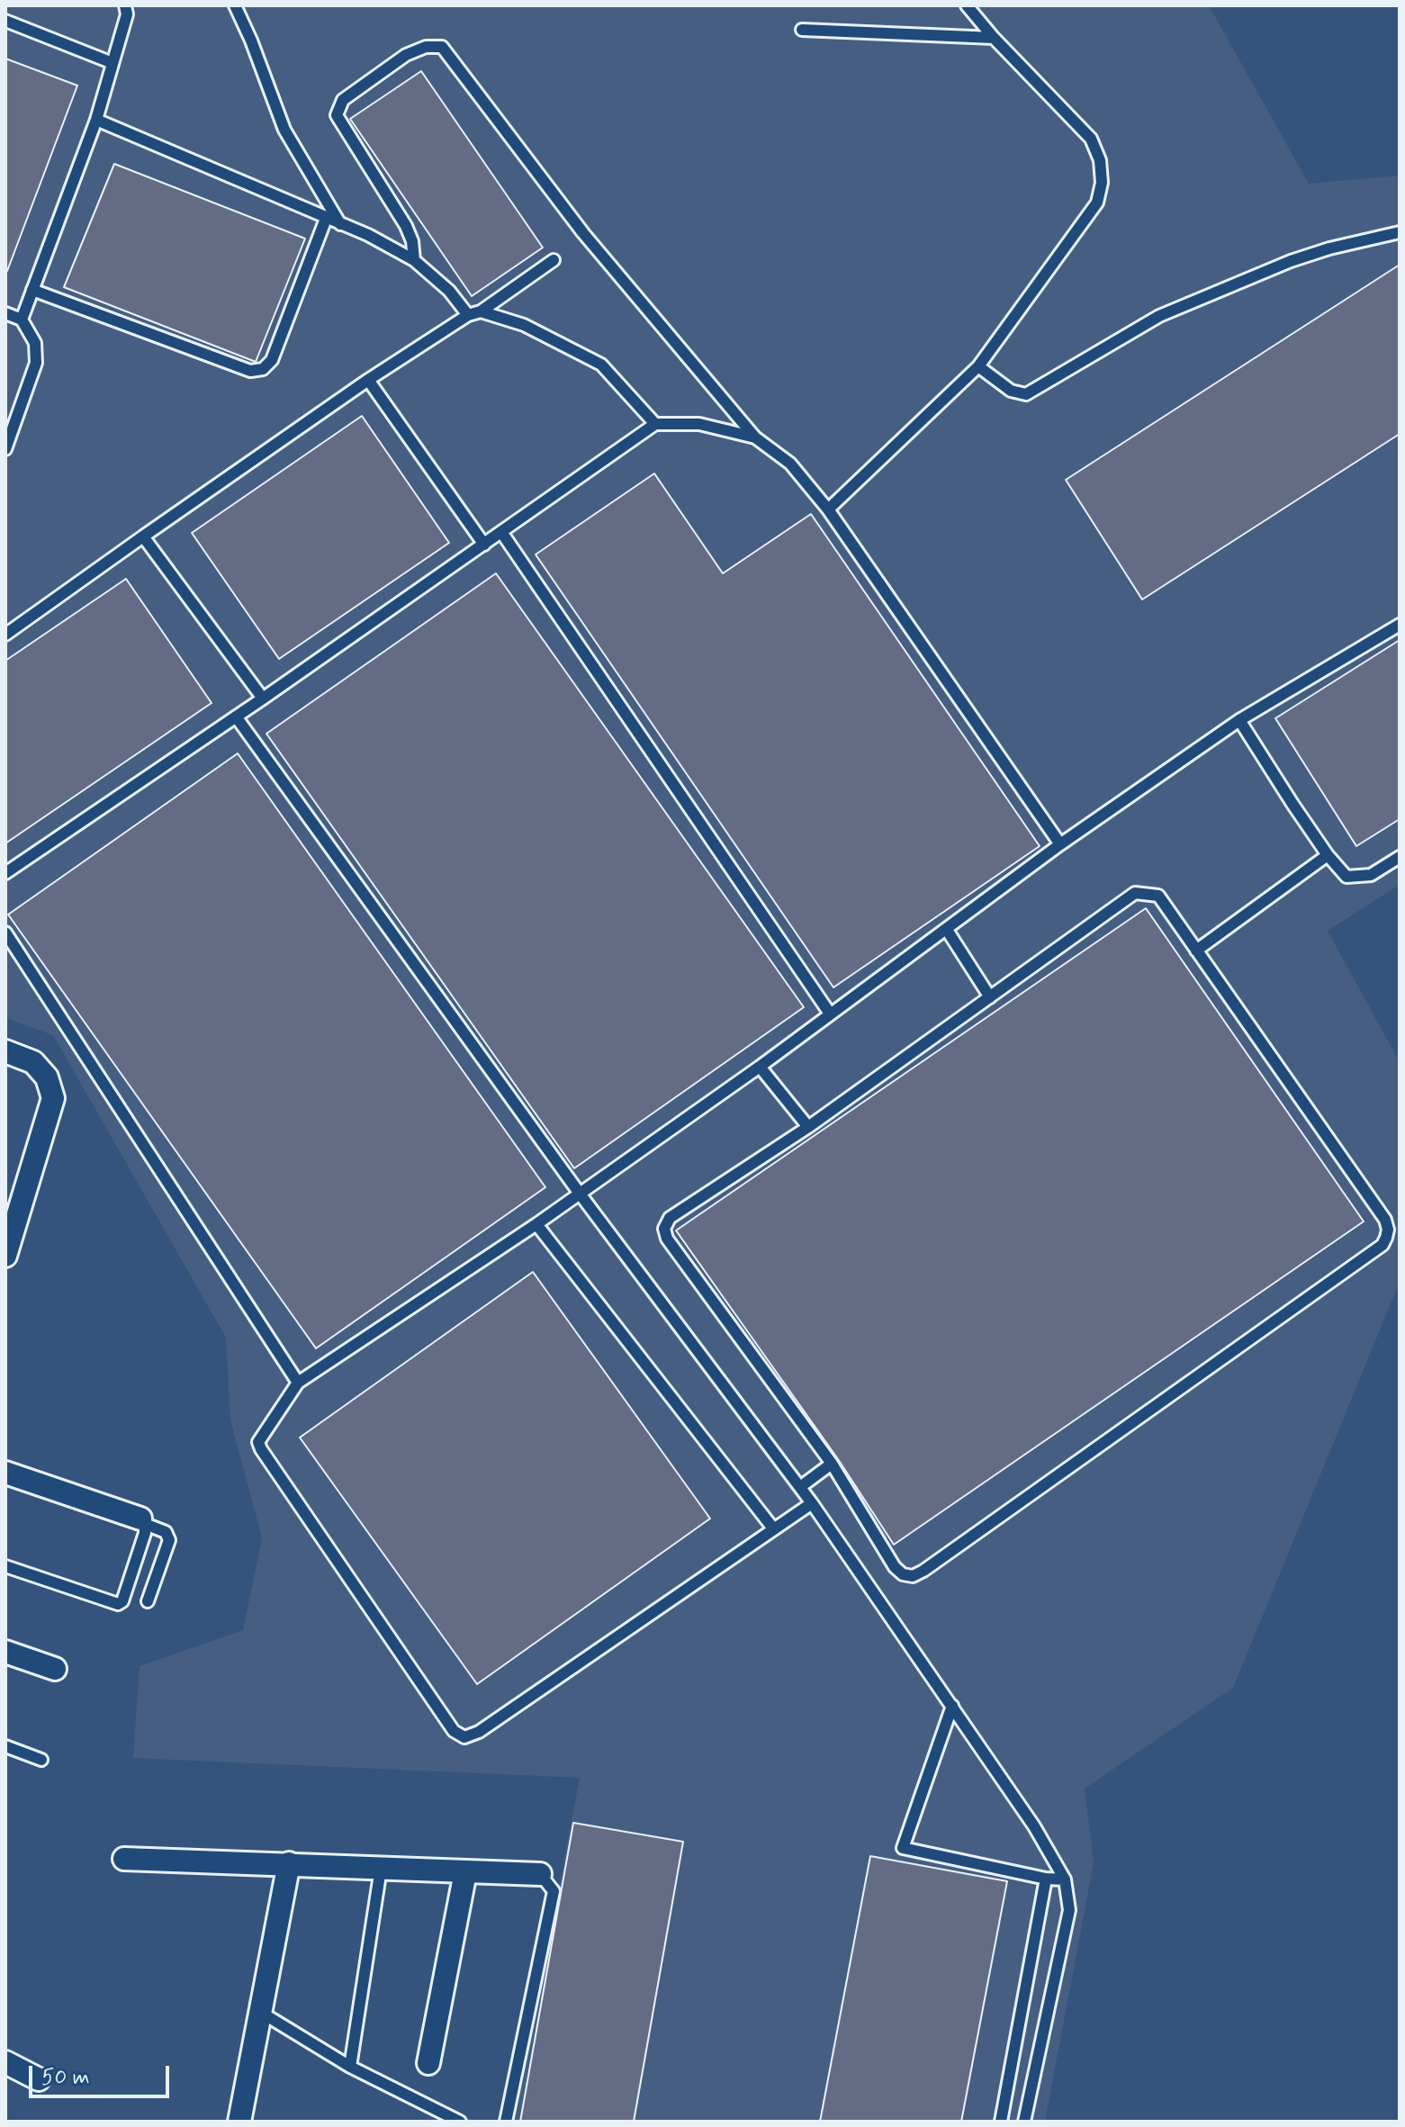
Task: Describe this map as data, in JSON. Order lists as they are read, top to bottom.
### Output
{
  "scale_bar": "50 m"
}
